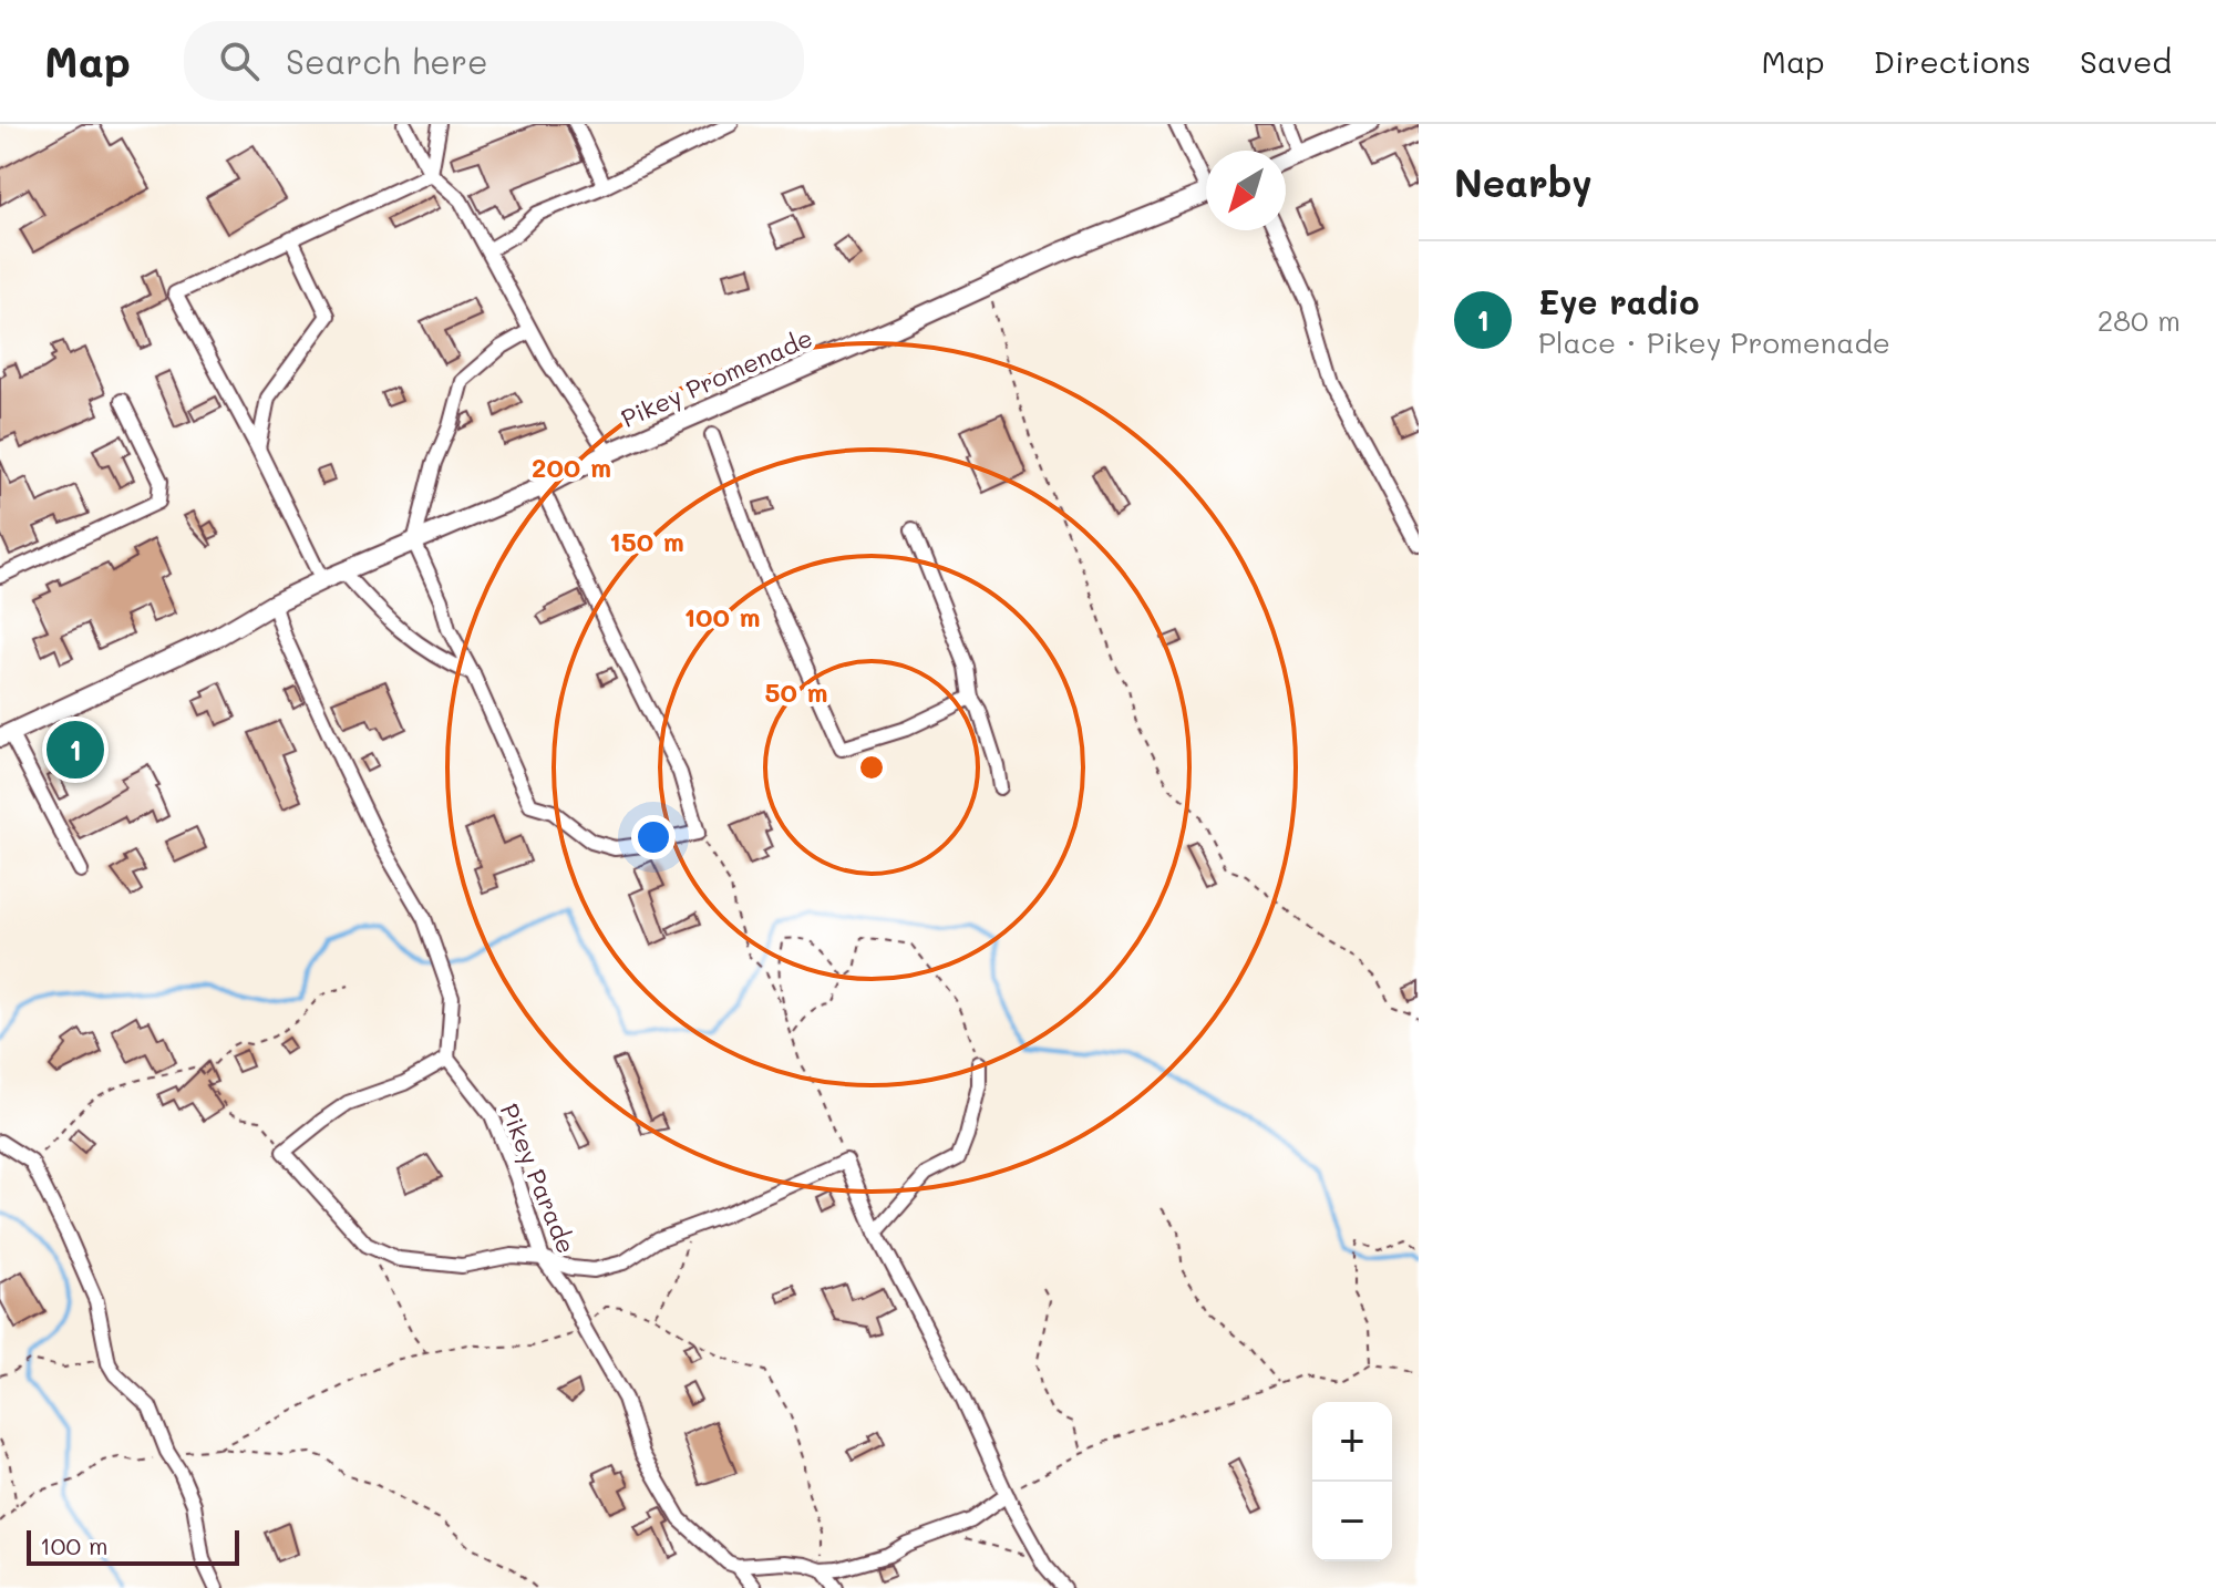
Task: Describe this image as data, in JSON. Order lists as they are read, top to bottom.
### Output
{
  "streets": {
    "street": ["Pikey Promenade", "Pikey Parade"]
  },
  "scale_bar": "100 m",
  "north": "bottom left",
  "page": {
    "header": "Map",
    "search": "Search here",
    "nav": ["Map", "Directions", "Saved"],
    "heading": "Nearby",
    "list": [
      {
        "mark": "1",
        "name": "Eye radio",
        "note": "Place · Pikey Promenade",
        "value": "280 m"
      }
    ],
    "pins": "1",
    "map_buttons": ["+", "−"],
    "scale": "100 m"
  },
  "rings": [
    "200 m",
    "150 m",
    "100 m",
    "50 m"
  ]
}
